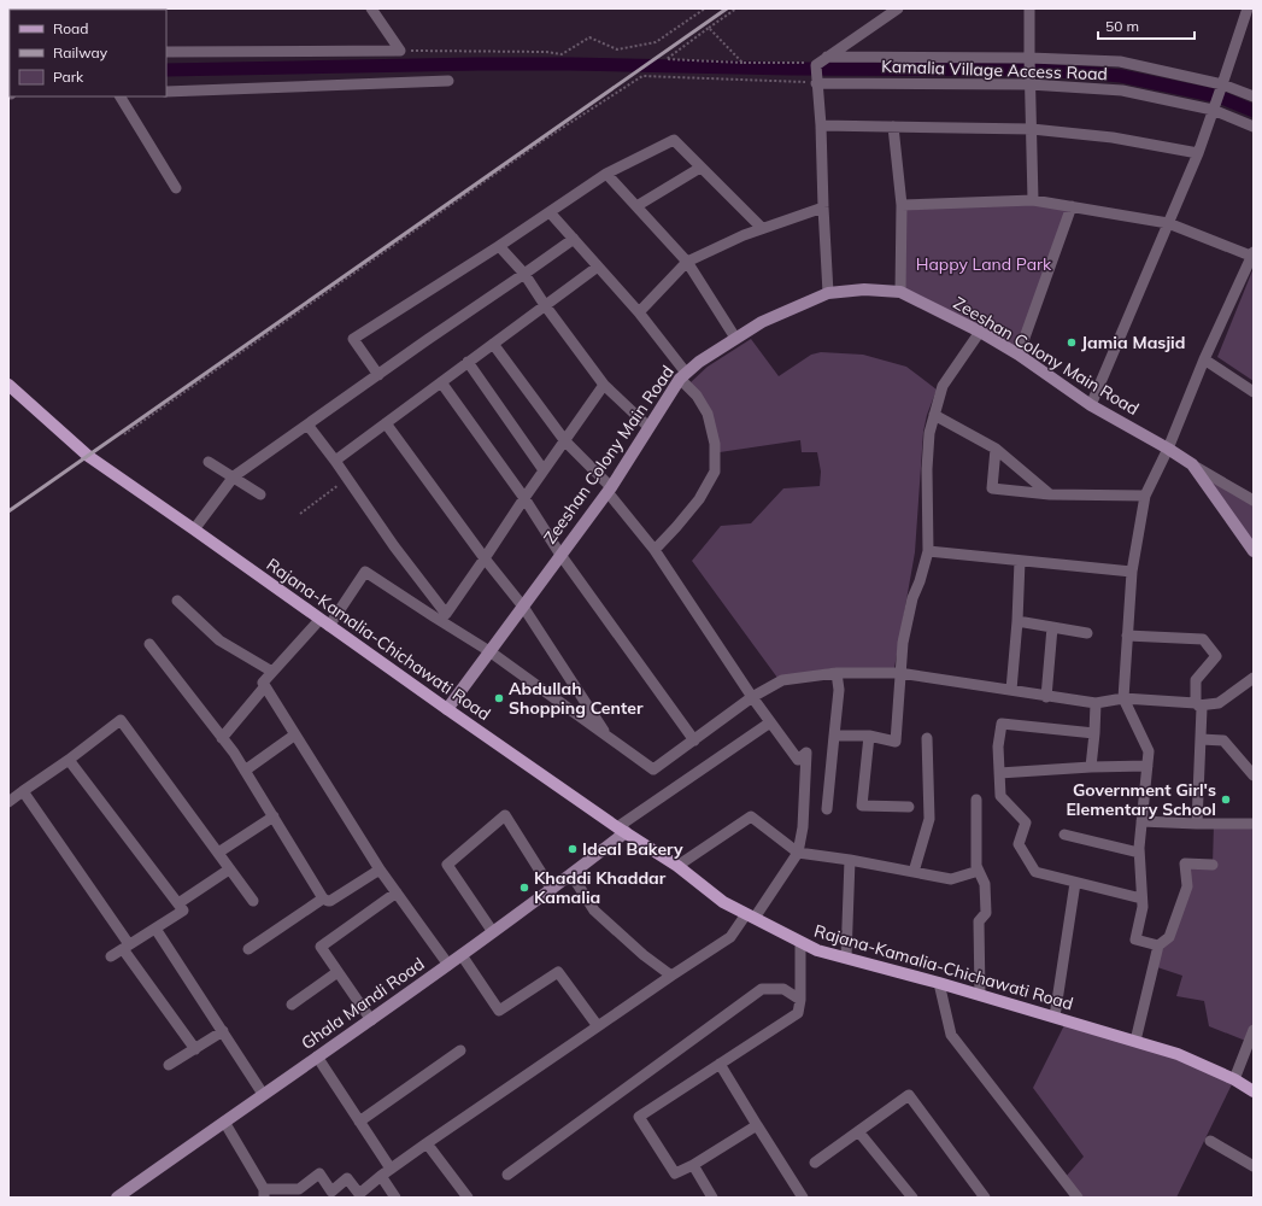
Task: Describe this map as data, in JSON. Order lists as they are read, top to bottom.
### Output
{
  "streets": {
    "main road": ["Rajana-Kamalia-Chichawati Road"],
    "street": ["Kamalia Village Access Road", "Zeeshan Colony Main Road", "Ghala Mandi Road"]
  },
  "crossings": [
    ["Zeeshan Colony Main Road", "Rajana-Kamalia-Chichawati Road"],
    ["Rajana-Kamalia-Chichawati Road", "Ghala Mandi Road"]
  ],
  "parks": ["Happy Land Park"],
  "places": [
    "Jamia Masjid",
    "Abdullah Shopping Center",
    "Government Girl's Elementary School",
    "Ideal Bakery",
    "Khaddi Khaddar Kamalia"
  ],
  "legend": ["Road", "Railway", "Park"],
  "scale_bar": "50 m"
}
